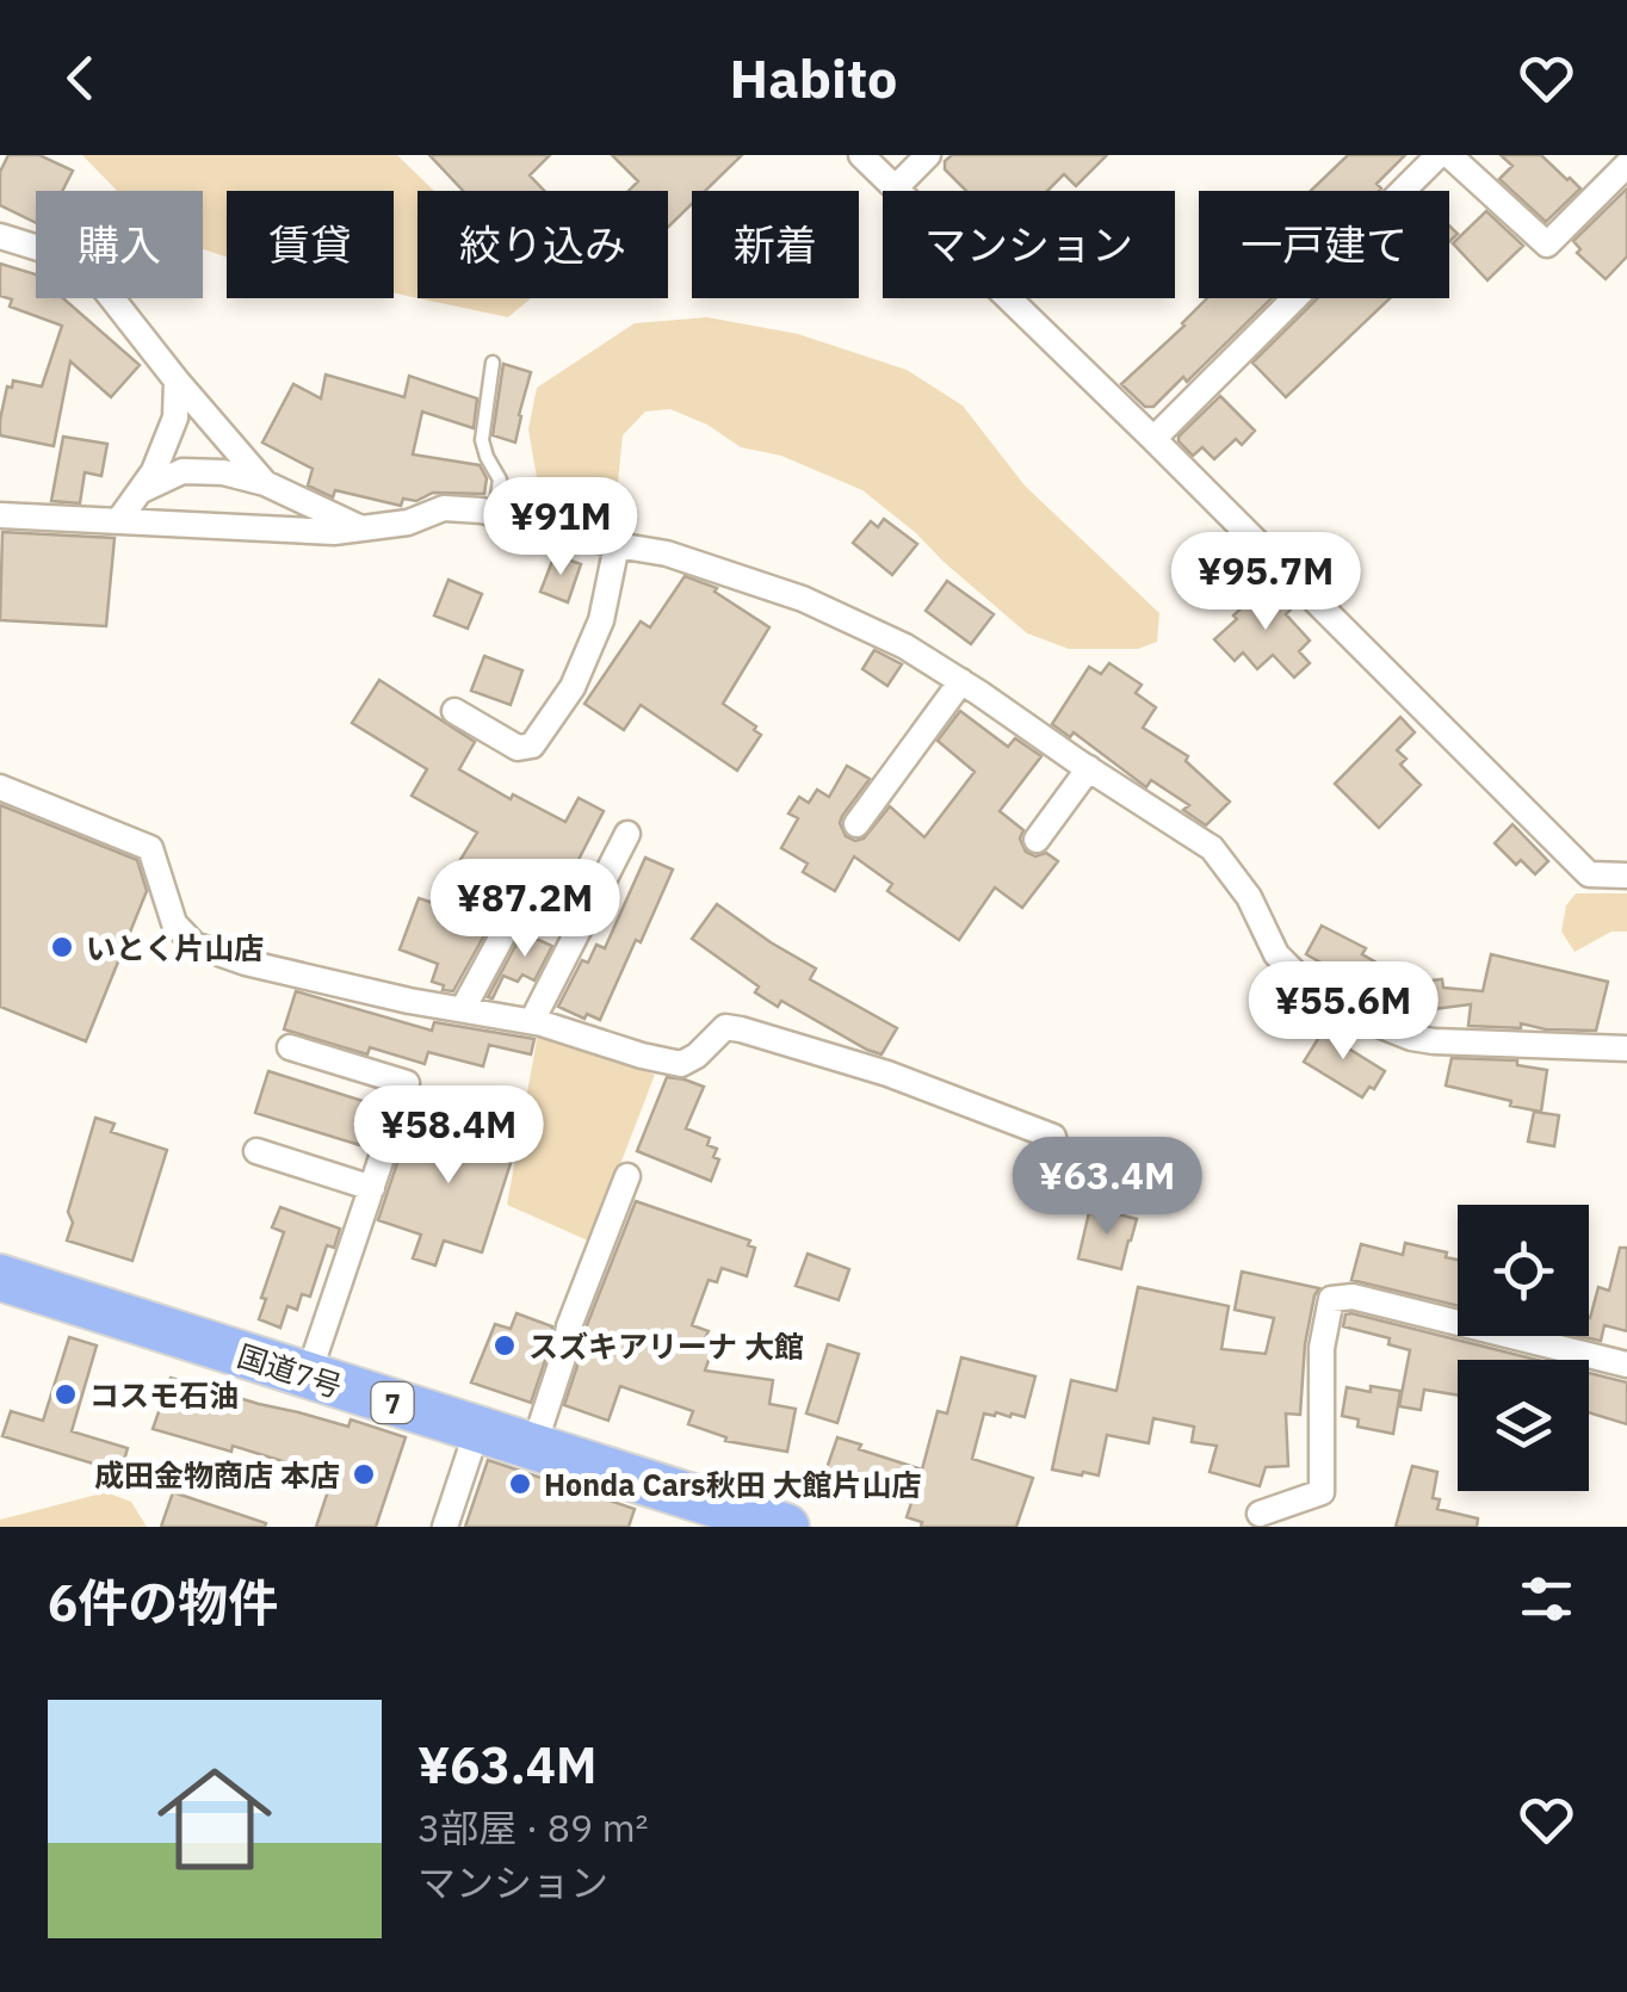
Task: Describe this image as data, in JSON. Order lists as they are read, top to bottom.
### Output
{
  "streets": {
    "highway": ["国道7号", "7"]
  },
  "places": [
    "いとく片山店",
    "スズキアリーナ 大館",
    "コスモ石油",
    "成田金物商店 本店",
    "Honda Cars秋田 大館片山店"
  ],
  "page": {
    "header": "Habito",
    "chip": [
      "購入",
      "賃貸",
      "絞り込み",
      "新着",
      "マンション",
      "一戸建て"
    ],
    "price": [
      "¥91M",
      "¥95.7M",
      "¥87.2M",
      "¥55.6M",
      "¥58.4M",
      "¥63.4M"
    ],
    "heading": "6件の物件",
    "list": [
      {
        "name": "¥63.4M",
        "note": "3部屋 · 89 m² · マンション"
      }
    ]
  }
}
